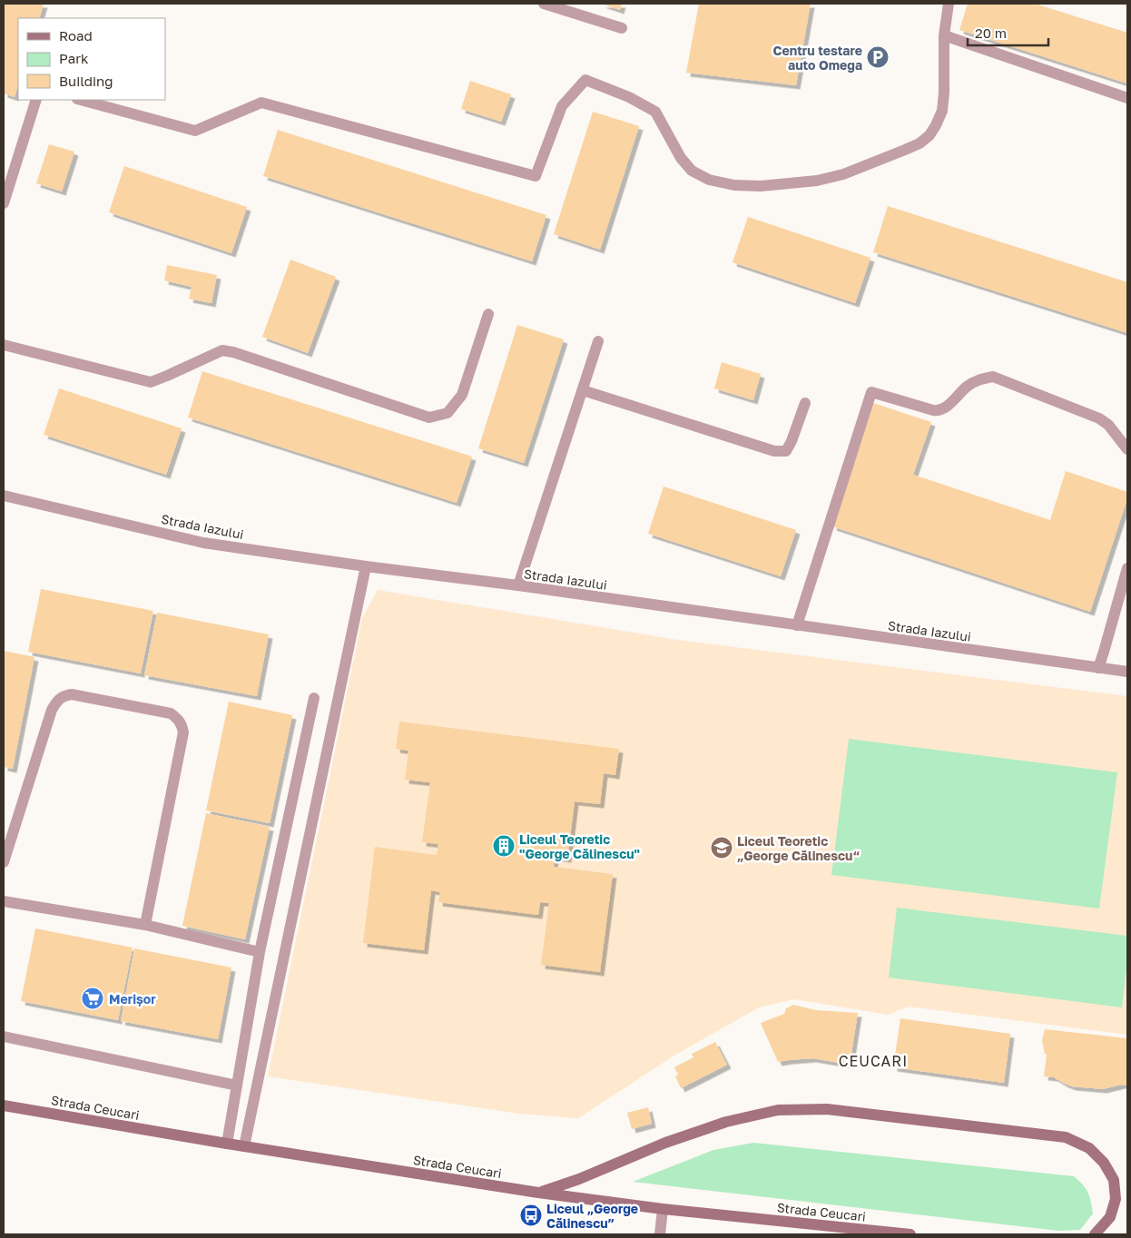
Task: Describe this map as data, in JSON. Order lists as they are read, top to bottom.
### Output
{
  "streets": {
    "street": ["Strada Iazului", "Strada Ceucari"]
  },
  "districts": ["CEUCARI"],
  "places": {
    "parking": ["Centru testare auto Omega"],
    "building": ["Liceul Teoretic \"George Călinescu\""],
    "school or university": ["Liceul Teoretic „George Călinescu“"],
    "supermarket": ["Merișor"],
    "bus stop": ["Liceul „George Călinescu”"]
  },
  "legend": ["Road", "Park", "Building"],
  "scale_bar": "20 m"
}
